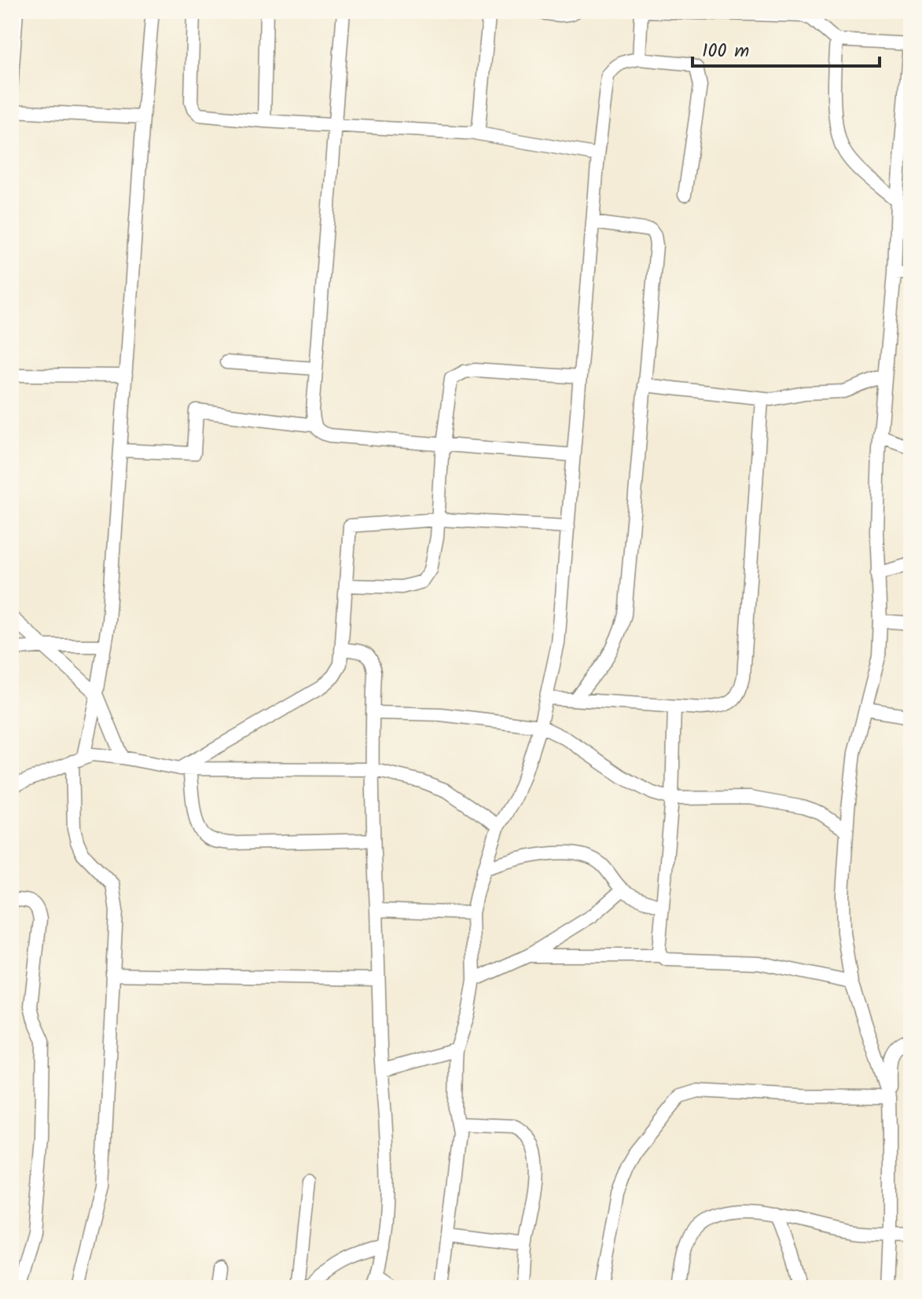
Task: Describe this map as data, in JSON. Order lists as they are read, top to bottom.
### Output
{
  "scale_bar": "100 m"
}
